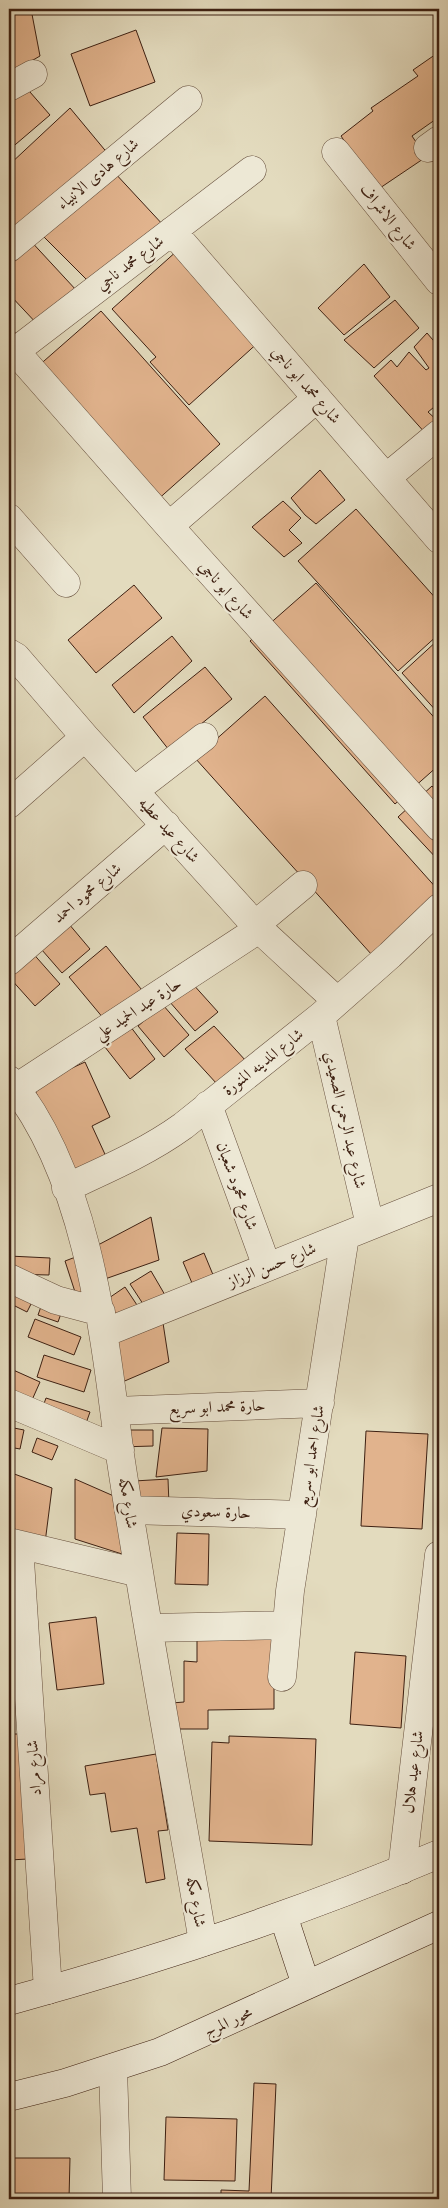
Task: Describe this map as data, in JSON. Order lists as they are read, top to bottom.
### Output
{
  "streets": {
    "street": [
      "شارع هادى الانبياء",
      "شارع الاشراف",
      "شارع محمد ناجي",
      "شارع محمد ابو ناجي",
      "شارع ابو ناجي",
      "شارع عيد عطيه",
      "شارع محمود احمد",
      "حارة عبد الحميد علي",
      "شارع المدينه المنورة",
      "شارع عبد الرحمن الصعيدي",
      "شارع محمود شعبان",
      "شارع حسن الرزاز",
      "حارة محمد ابو سريع",
      "شارع احمد ابو سريع",
      "شارع مكه",
      "حارة سعودي",
      "شارع مراد",
      "شارع عيد هلال",
      "محور المرج"
    ]
  },
  "crossings": [
    ["شارع محمد ناجي", "شارع محمد ابو ناجي"],
    ["شارع محمد ناجي", "شارع ابو ناجي"],
    ["شارع عيد عطيه", "شارع محمود احمد"],
    ["شارع عيد عطيه", "حارة عبد الحميد علي"],
    ["شارع عيد عطيه", "شارع المدينه المنورة"],
    ["شارع عيد عطيه", "شارع عبد الرحمن الصعيدي"],
    ["حارة عبد الحميد علي", "شارع مكه"],
    ["شارع المدينه المنورة", "شارع عبد الرحمن الصعيدي"],
    ["شارع المدينه المنورة", "شارع محمود شعبان"],
    ["شارع المدينه المنورة", "شارع مكه"],
    ["شارع عبد الرحمن الصعيدي", "شارع حسن الرزاز"],
    ["شارع محمود شعبان", "شارع حسن الرزاز"],
    ["شارع حسن الرزاز", "شارع احمد ابو سريع"],
    ["شارع حسن الرزاز", "شارع مكه"],
    ["حارة محمد ابو سريع", "شارع احمد ابو سريع"],
    ["حارة محمد ابو سريع", "شارع مكه"],
    ["شارع احمد ابو سريع", "حارة سعودي"],
    ["شارع مكه", "حارة سعودي"]
  ]
}
